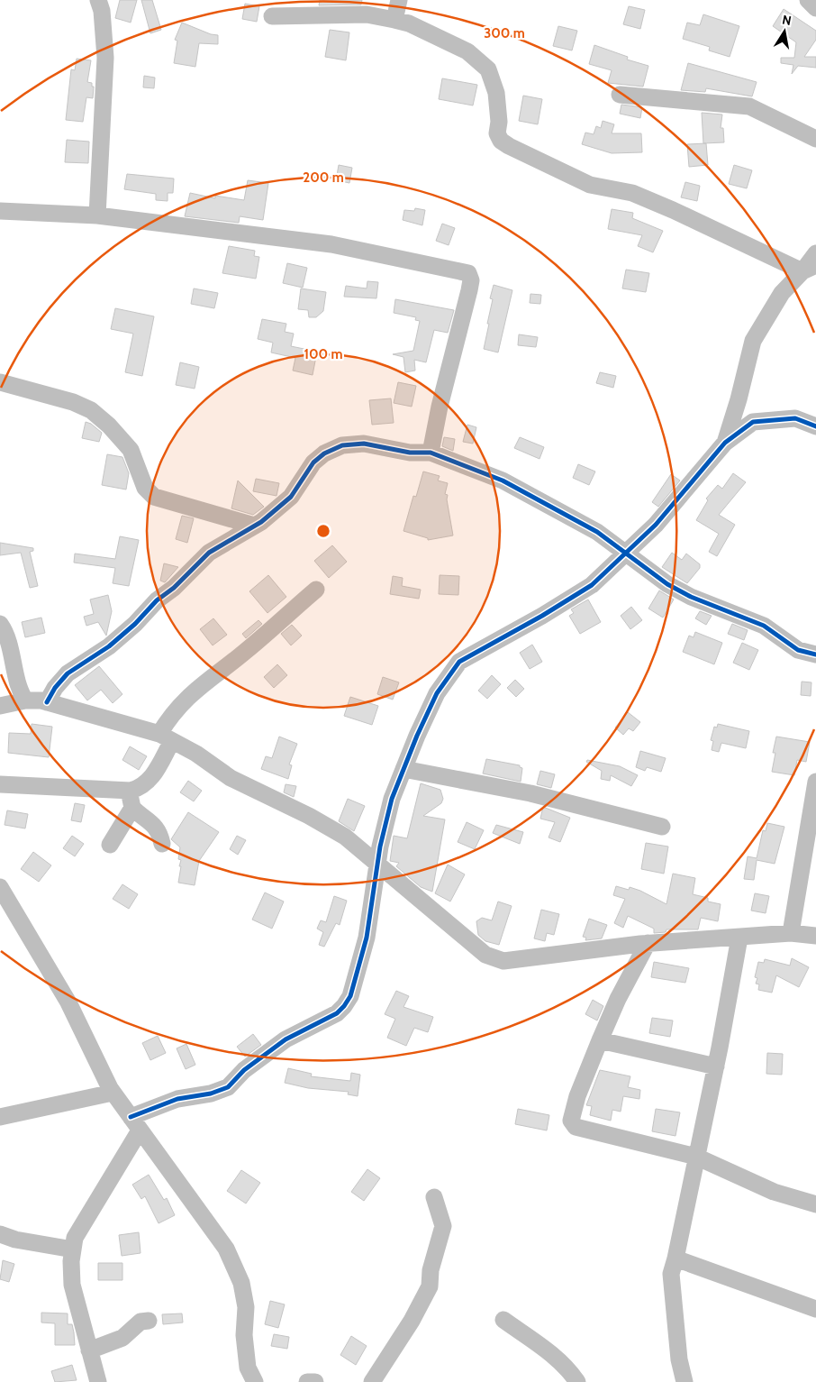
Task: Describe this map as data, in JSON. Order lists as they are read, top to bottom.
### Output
{
  "north": "top",
  "rings": ["300 m", "200 m", "100 m"]
}
